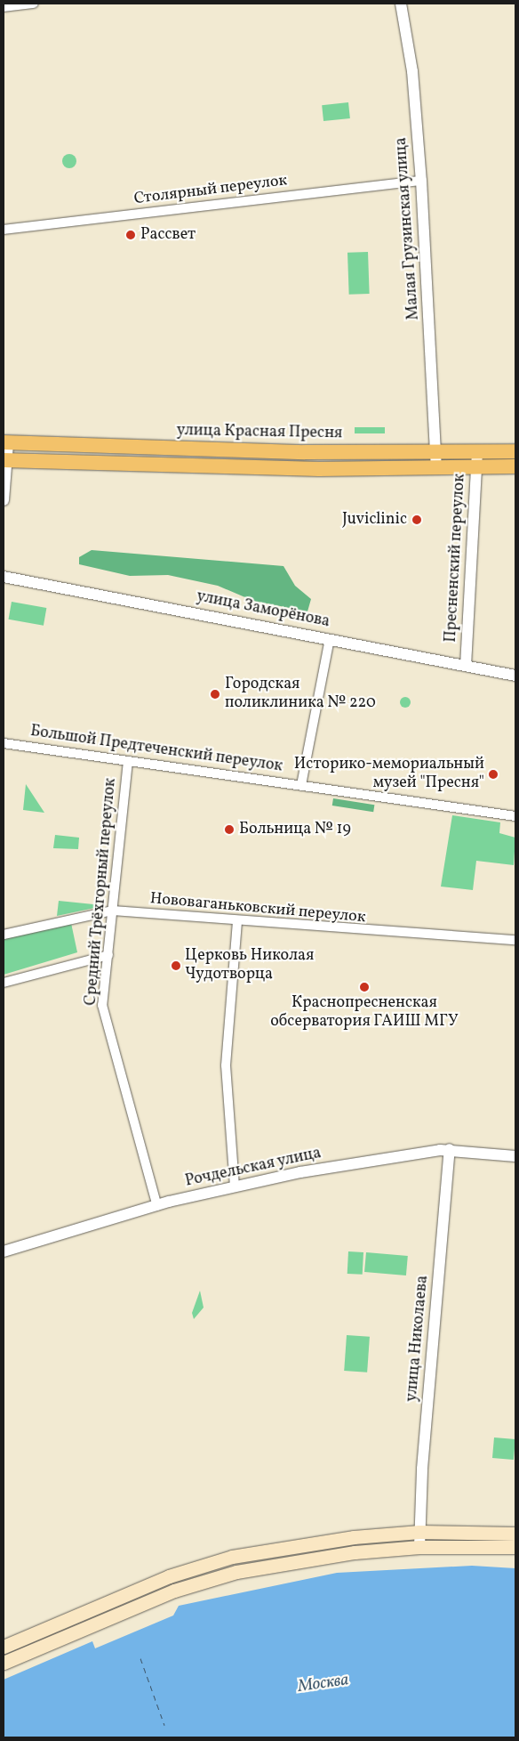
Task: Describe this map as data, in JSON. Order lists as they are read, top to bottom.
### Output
{
  "streets": {
    "main road": ["улица Красная Пресня"],
    "street": [
      "Столярный переулок",
      "Малая Грузинская улица",
      "Пресненский переулок",
      "улица Заморёнова",
      "Большой Предтеченский переулок",
      "Средний Трёхгорный переулок",
      "Нововаганьковский переулок",
      "Рочдельская улица",
      "улица Николаева"
    ]
  },
  "crossings": [
    ["Столярный переулок", "Малая Грузинская улица"],
    ["Малая Грузинская улица", "улица Красная Пресня"],
    ["улица Красная Пресня", "Пресненский переулок"],
    ["Пресненский переулок", "улица Заморёнова"],
    ["Большой Предтеченский переулок", "Средний Трёхгорный переулок"],
    ["Средний Трёхгорный переулок", "Нововаганьковский переулок"],
    ["Средний Трёхгорный переулок", "Рочдельская улица"],
    ["Рочдельская улица", "улица Николаева"]
  ],
  "water": ["Москва"],
  "places": [
    "Рассвет",
    "Juviclinic",
    "Городская поликлиника № 220",
    "Историко-мемориальный музей \"Пресня\"",
    "Больница № 19",
    "Церковь Николая Чудотворца",
    "Краснопресненская обсерватория ГАИШ МГУ"
  ]
}
